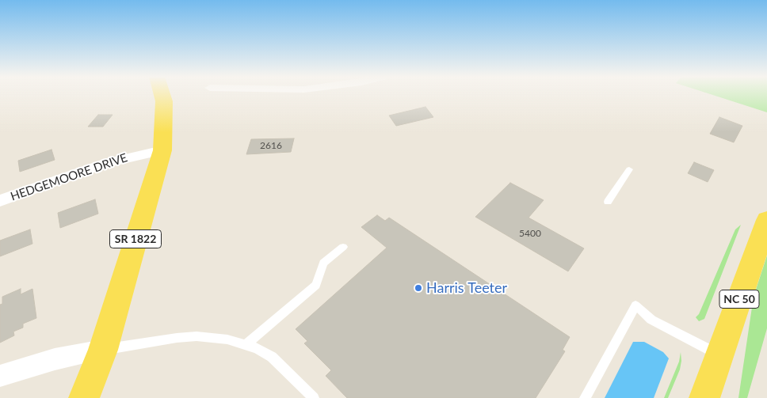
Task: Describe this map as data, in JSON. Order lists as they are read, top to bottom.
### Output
{
  "streets": {
    "main road": ["SR 1822", "NC 50"],
    "street": ["HEDGEMOORE DRIVE"]
  },
  "crossings": [
    ["HEDGEMOORE DRIVE", "SR 1822"]
  ],
  "places": ["Harris Teeter"],
  "house_numbers": ["2616", "5400"]
}
